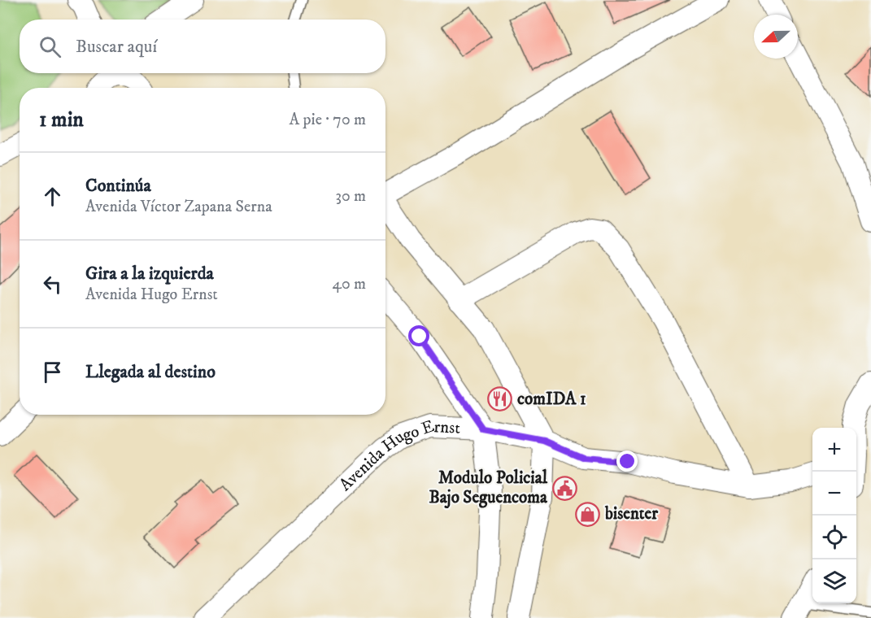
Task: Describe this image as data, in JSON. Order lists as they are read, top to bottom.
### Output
{
  "streets": {
    "street": ["Avenida Hugo Ernst"]
  },
  "places": {
    "restaurant": ["comIDA 1"],
    "public building": ["Modulo Policial Bajo Seguencoma"],
    "shop": ["bisenter"]
  },
  "north": "left",
  "page": {
    "search": "Buscar aquí",
    "heading": ["1 min", "A pie · 70 m"],
    "list": [
      ["Continúa", "Avenida Víctor Zapana Serna", "30 m"],
      ["Gira a la izquierda", "Avenida Hugo Ernst", "40 m"],
      "Llegada al destino"
    ],
    "map_buttons": ["+", "−"]
  }
}
